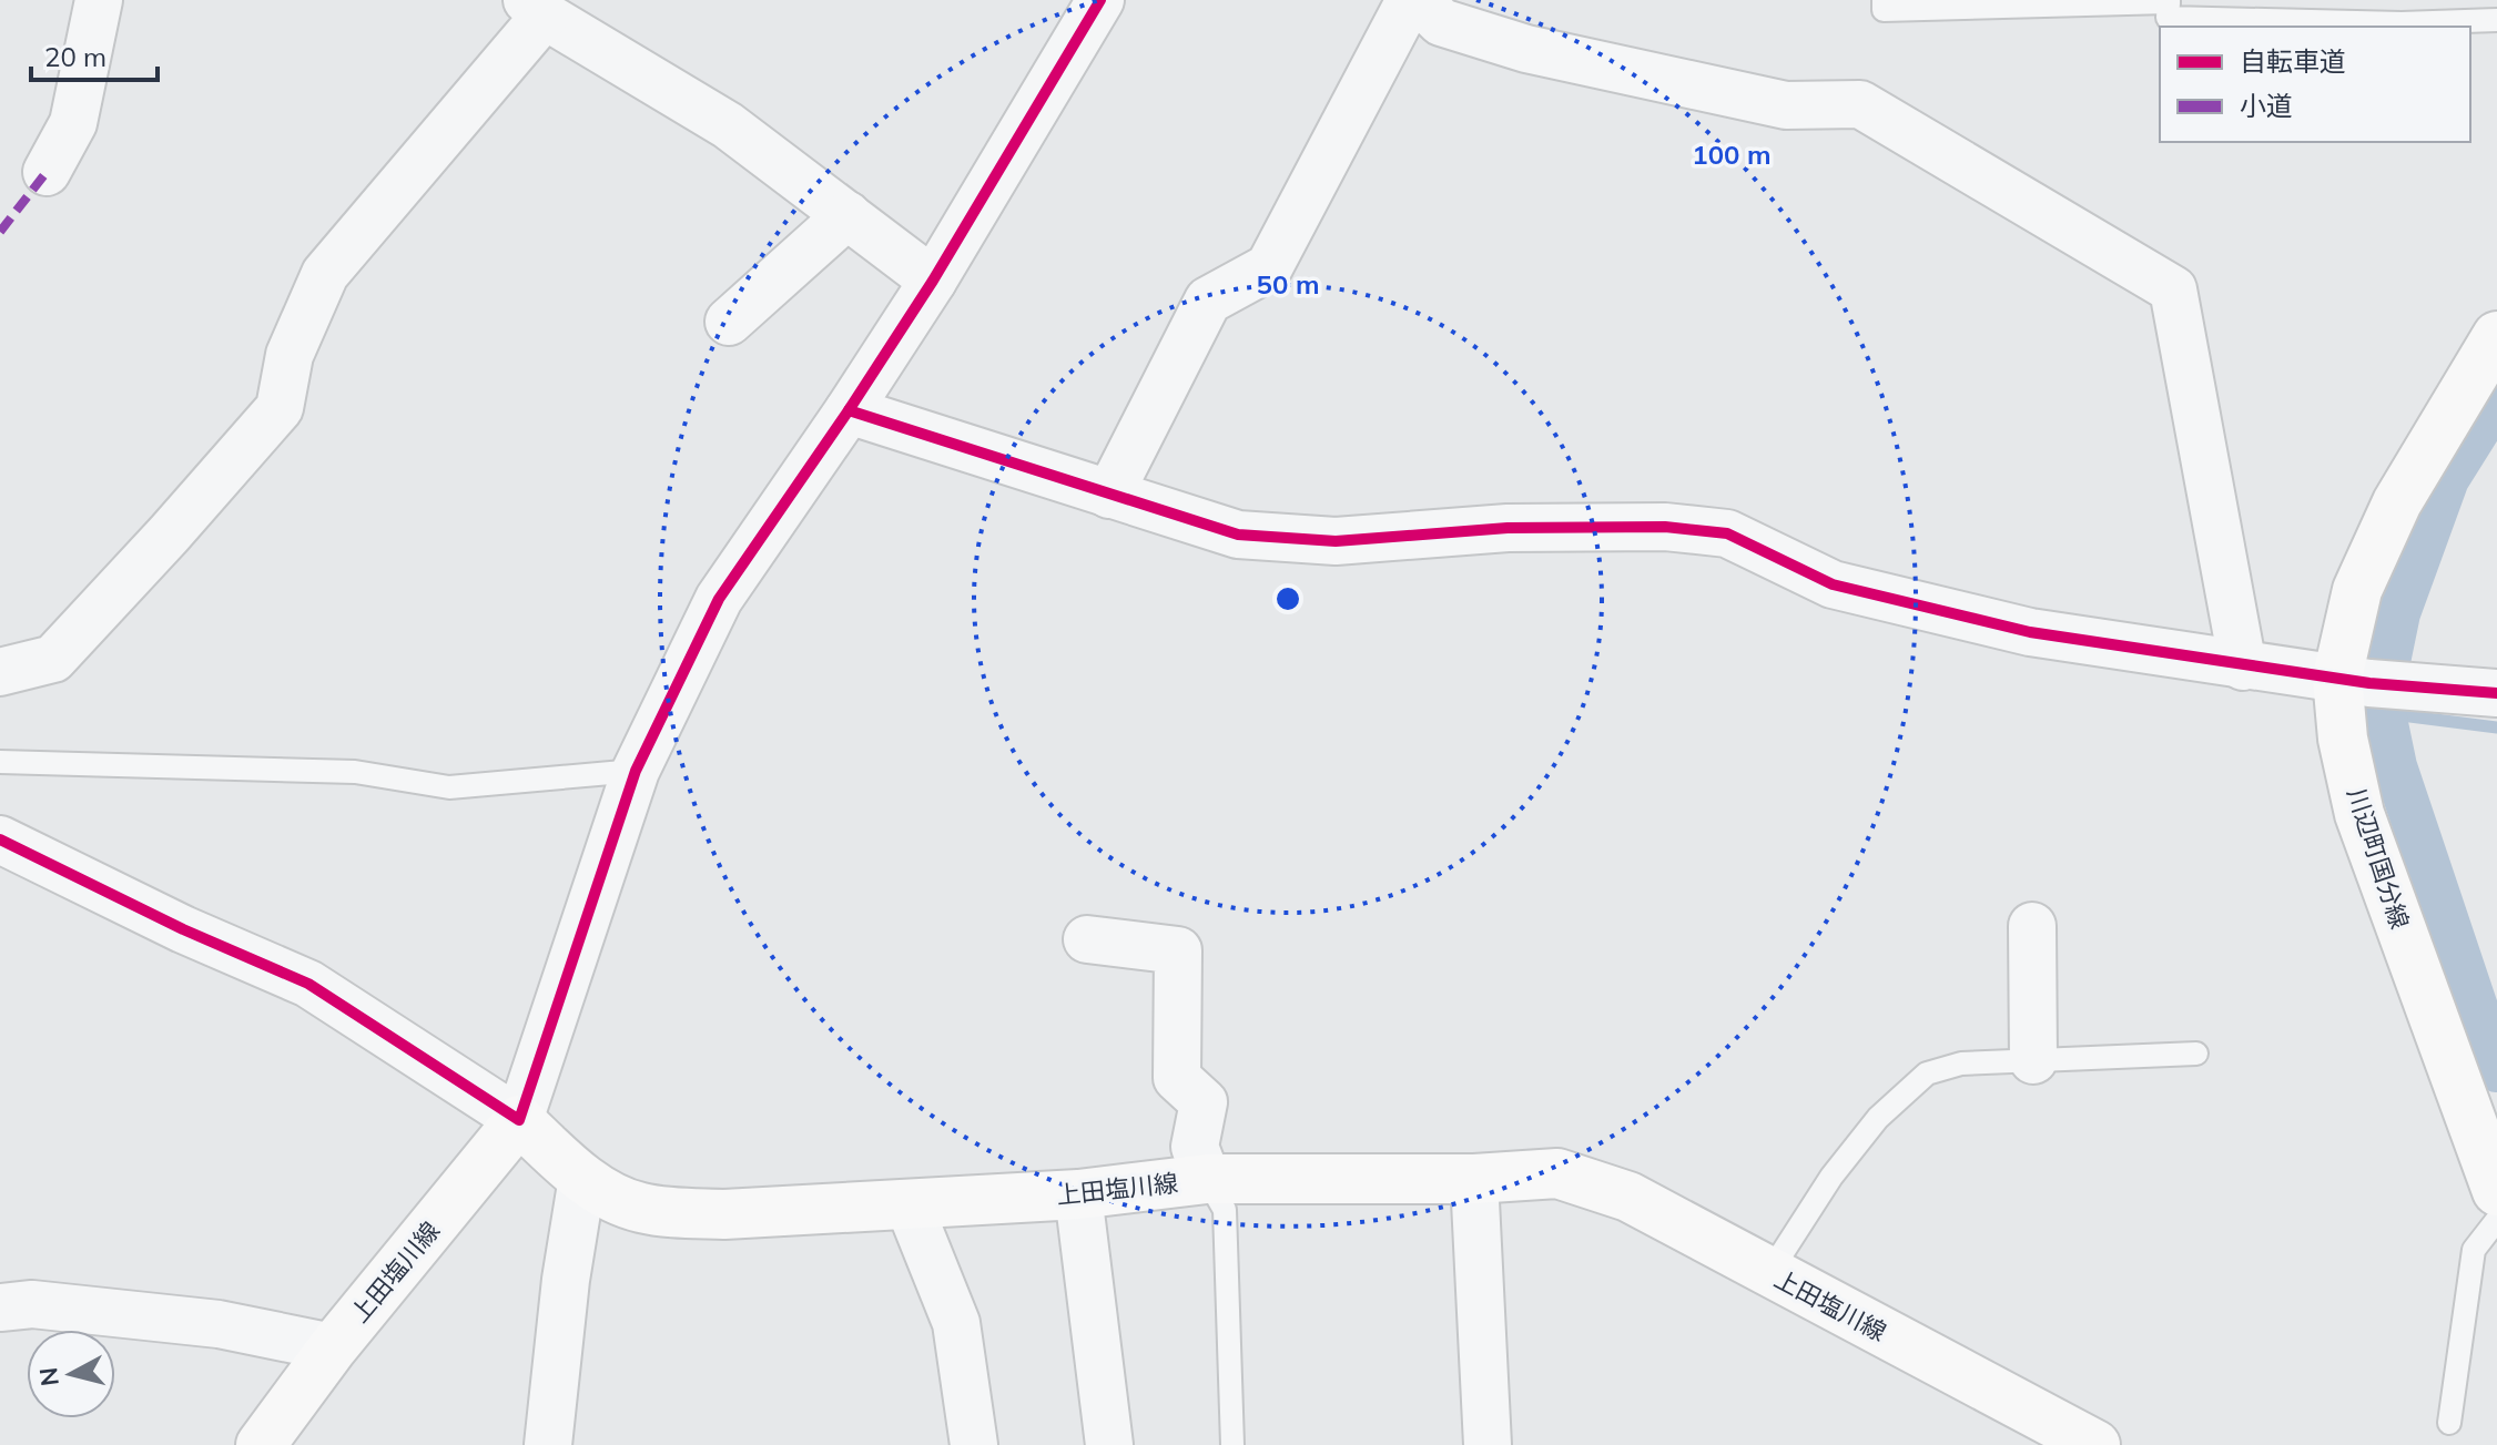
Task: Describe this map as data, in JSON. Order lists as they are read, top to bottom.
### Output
{
  "streets": {
    "main road": ["川辺町国分線", "上田塩川線"]
  },
  "legend": ["自転車道", "小道"],
  "scale_bar": "20 m",
  "north": "left",
  "rings": ["100 m", "50 m"]
}
